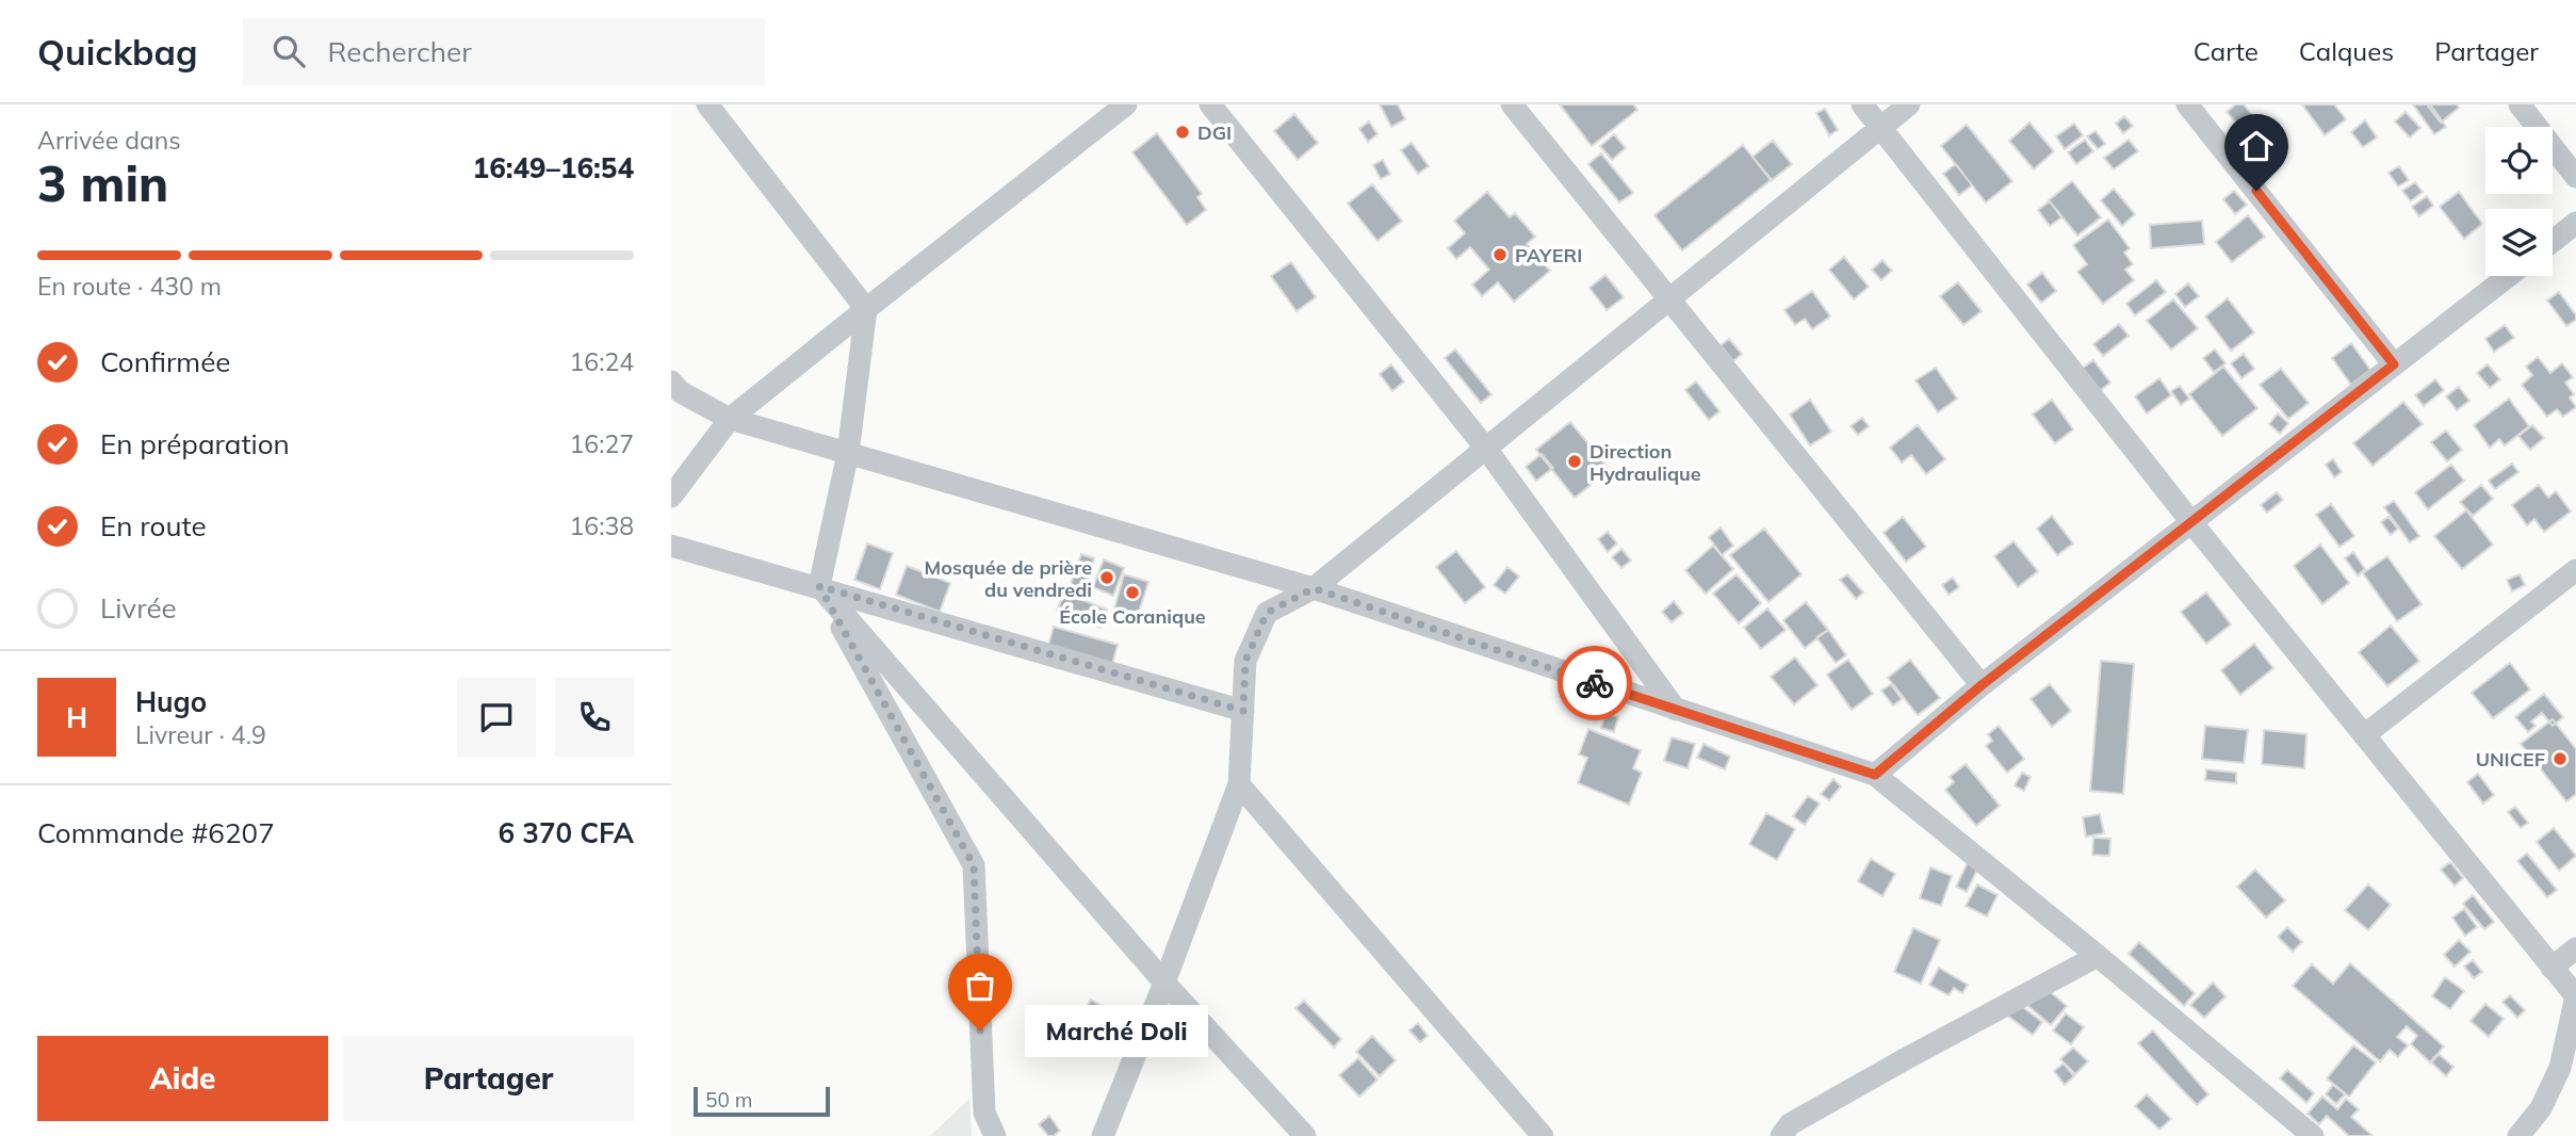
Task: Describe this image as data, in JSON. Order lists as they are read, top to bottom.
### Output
{
  "places": [
    "DGI",
    "PAYERI",
    "Direction Hydraulique",
    "Mosquée de prière du vendredi",
    "École Coranique",
    "UNICEF",
    "Marché Doli"
  ],
  "scale_bar": "50 m",
  "page": {
    "header": "Quickbag",
    "search": "Rechercher",
    "nav": ["Carte", "Calques", "Partager"],
    "heading": ["3 min", "Arrivée dans", "16:49–16:54"],
    "panel": [
      "Hugo",
      "Livreur · 4.9",
      "Commande #6207",
      "6 370 CFA"
    ],
    "bar": "En route · 430 m",
    "list": [
      ["Confirmée", "16:24"],
      ["En préparation", "16:27"],
      ["En route", "16:38"],
      "Livrée"
    ],
    "round": "H",
    "bubble": "Marché Doli",
    "buttons": ["Aide", "Partager"],
    "scale": "50 m"
  }
}
